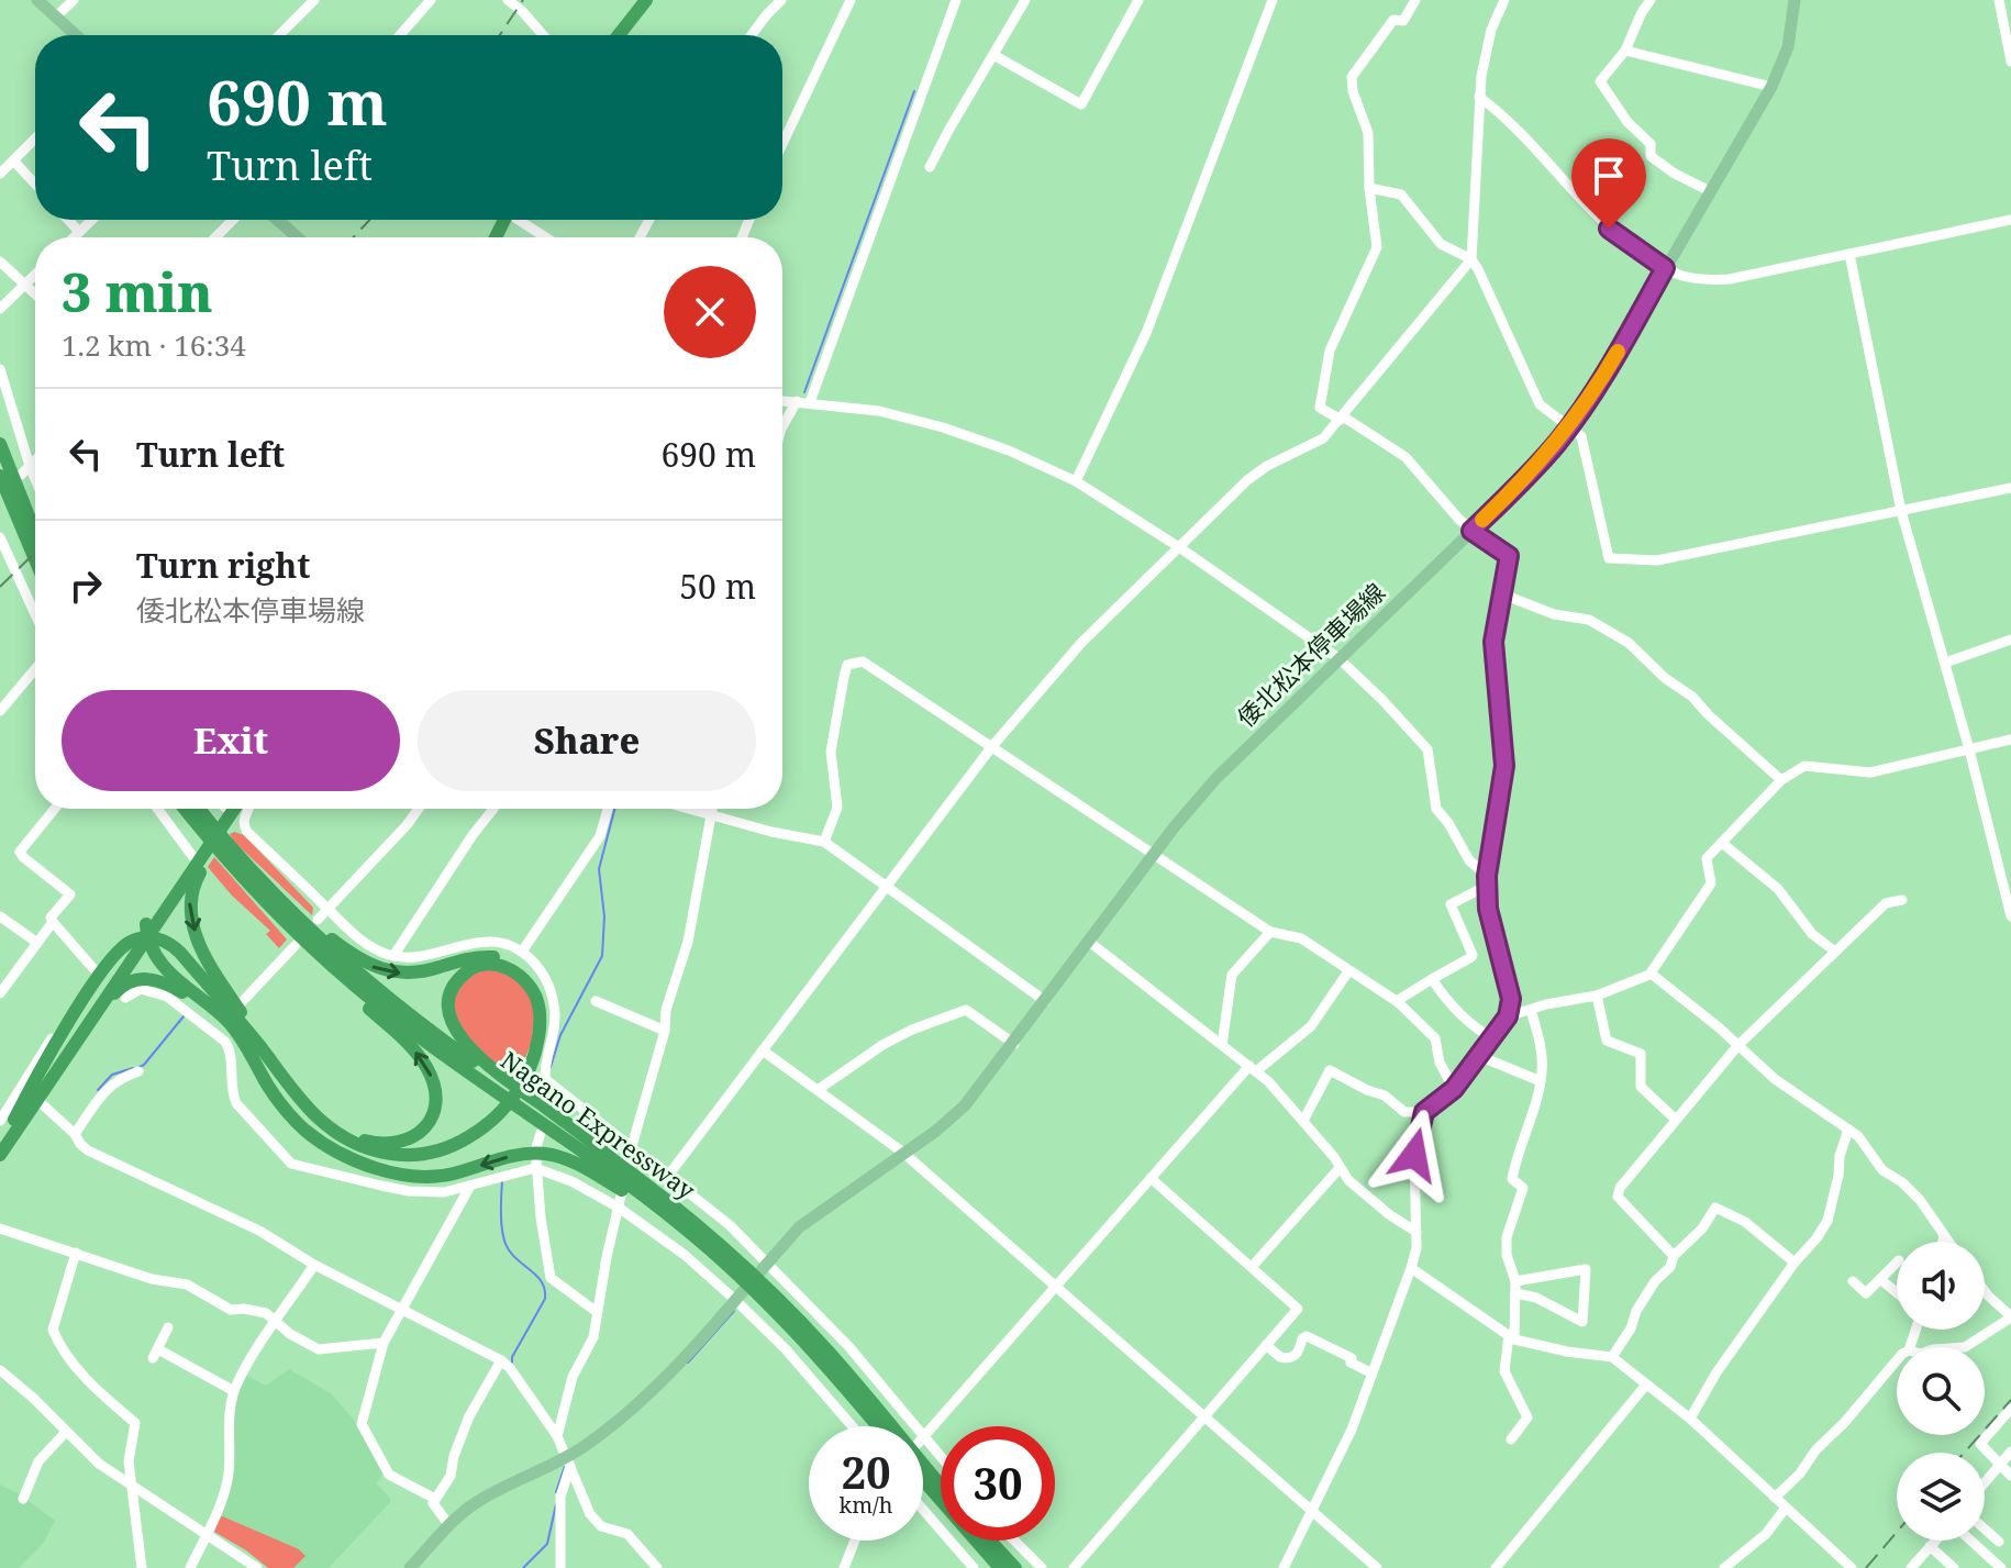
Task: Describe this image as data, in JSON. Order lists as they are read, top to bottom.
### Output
{
  "streets": {
    "highway": ["Nagano Expressway"],
    "main road": ["倭北松本停車場線"]
  },
  "page": {
    "turn": ["690 m", "Turn left"],
    "heading": ["3 min", "1.2 km · 16:34"],
    "list": [
      {
        "name": "Turn left",
        "value": "690 m"
      },
      {
        "name": "Turn right",
        "note": "倭北松本停車場線",
        "value": "50 m"
      }
    ],
    "buttons": ["Exit", "Share"],
    "speed": "20 km/h",
    "limit": "30"
  }
}
